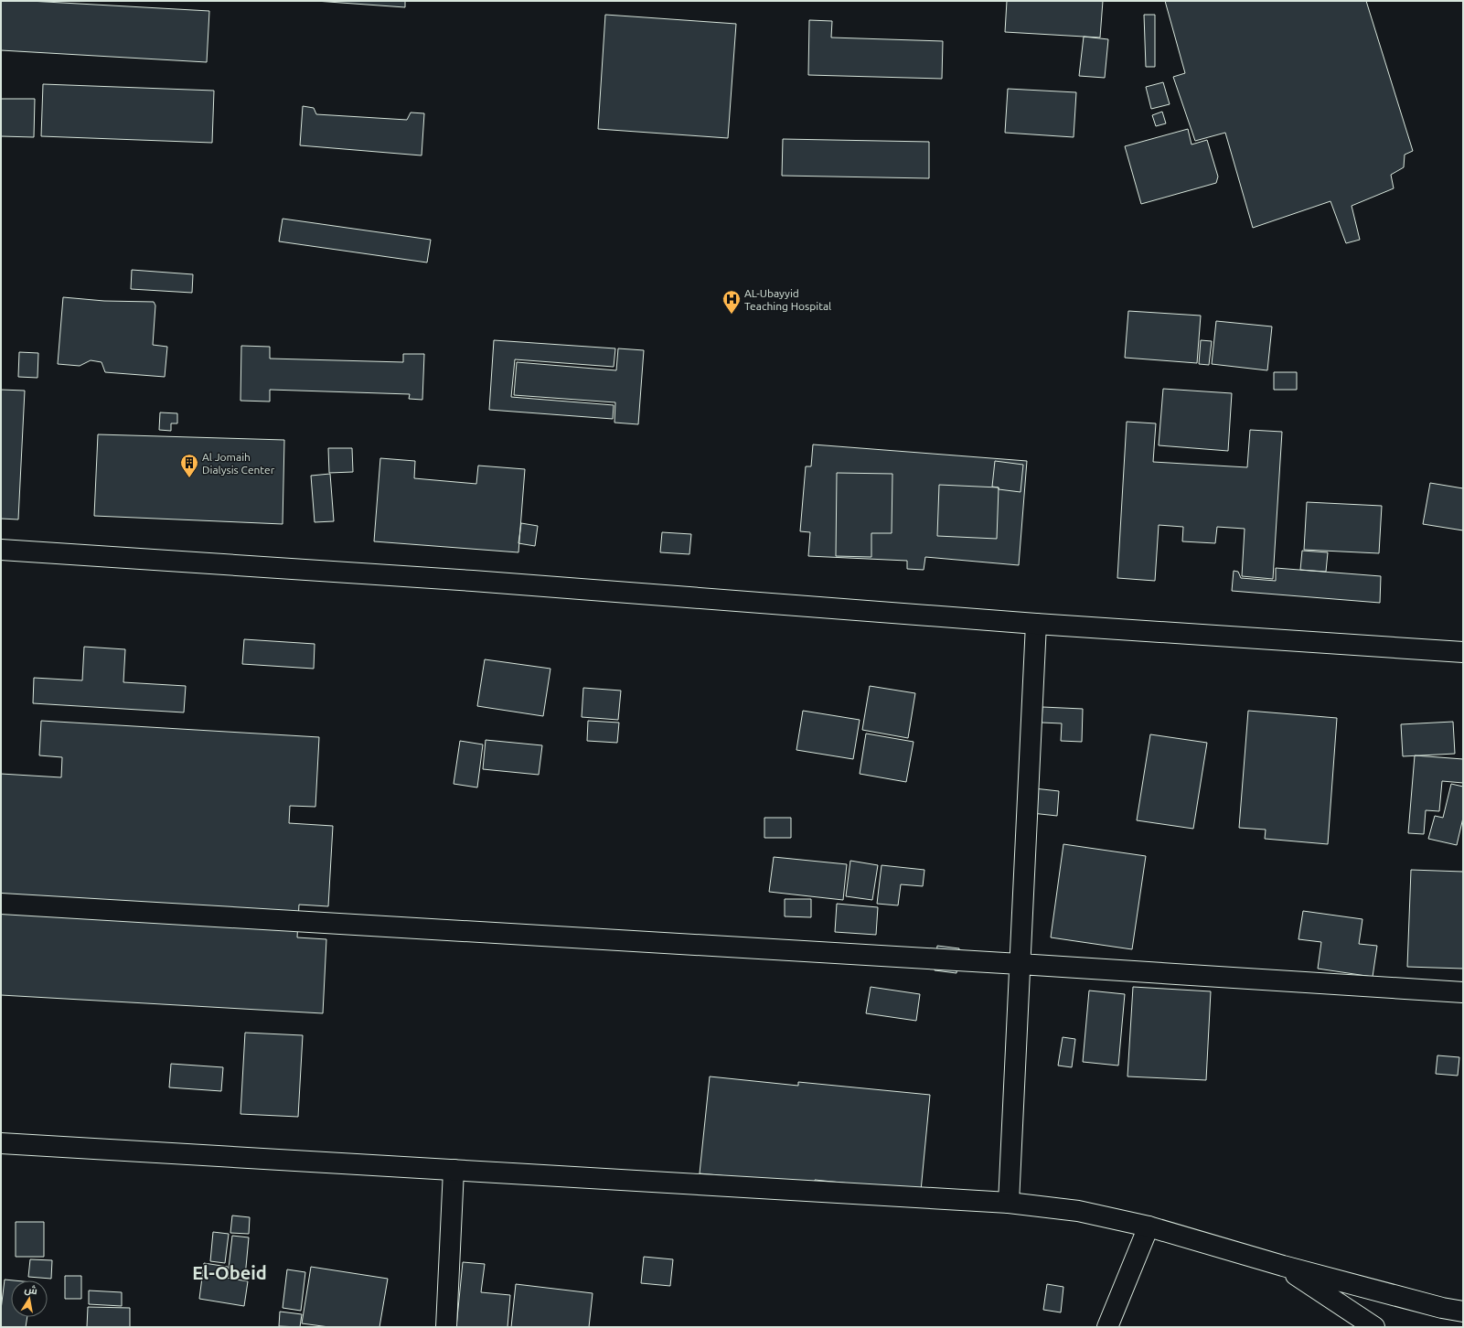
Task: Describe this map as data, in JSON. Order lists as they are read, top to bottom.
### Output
{
  "districts": ["El-Obeid"],
  "places": {
    "hospital": ["AL-Ubayyid Teaching Hospital"],
    "building": ["Al Jomaih Dialysis Center"]
  },
  "north": "top"
}
